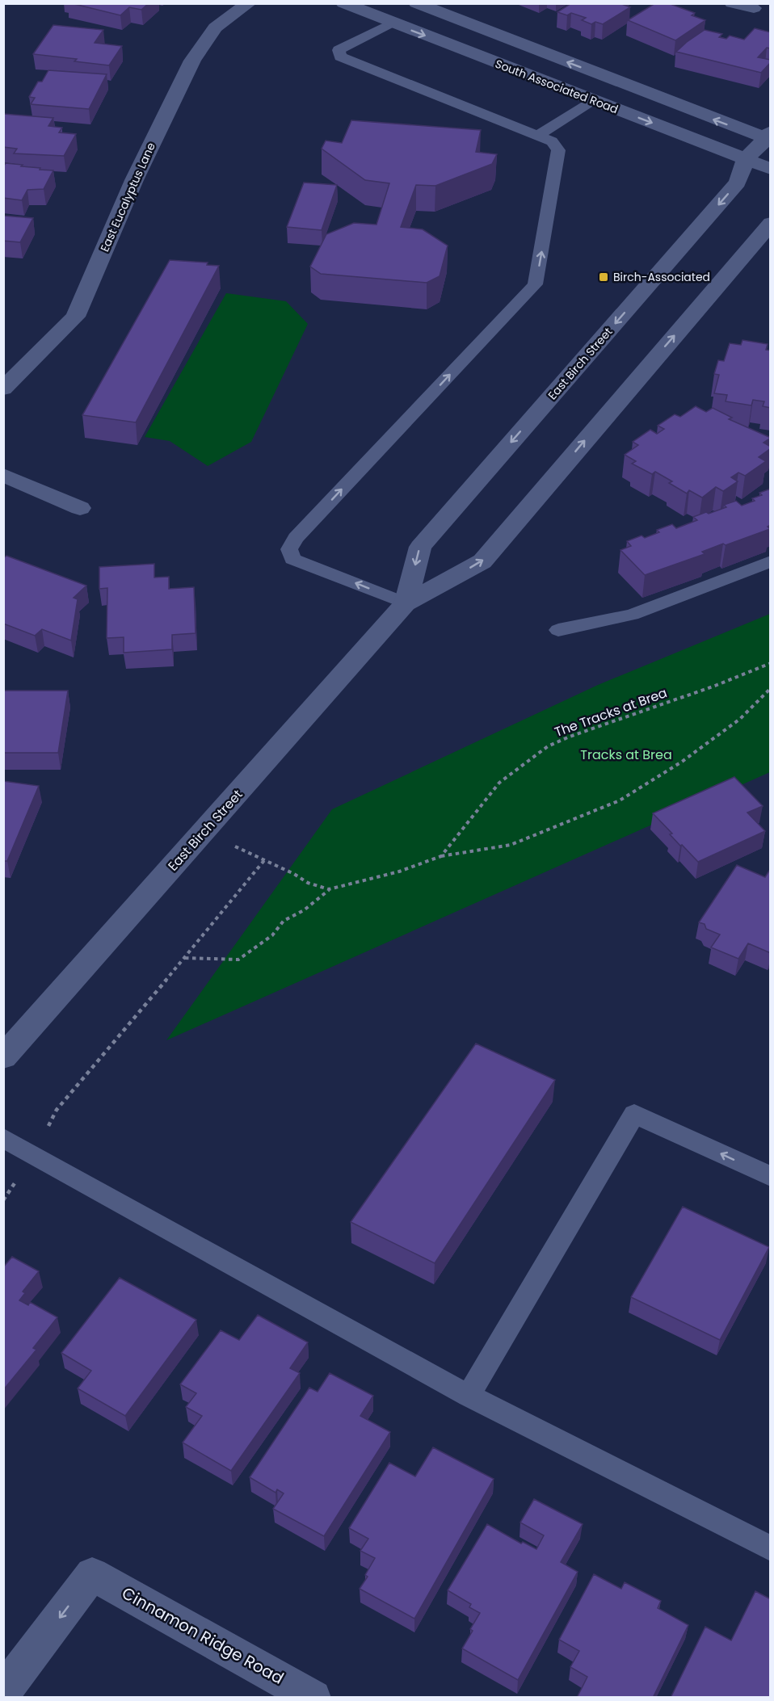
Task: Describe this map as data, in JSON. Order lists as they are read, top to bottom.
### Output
{
  "streets": {
    "street": [
      "South Associated Road",
      "East Eucalyptus Lane",
      "East Birch Street",
      "Cinnamon Ridge Road"
    ],
    "path": ["The Tracks at Brea"]
  },
  "crossings": [
    ["South Associated Road", "East Birch Street"]
  ],
  "parks": ["Tracks at Brea"],
  "places": {
    "transit": ["Birch-Associated"]
  }
}
